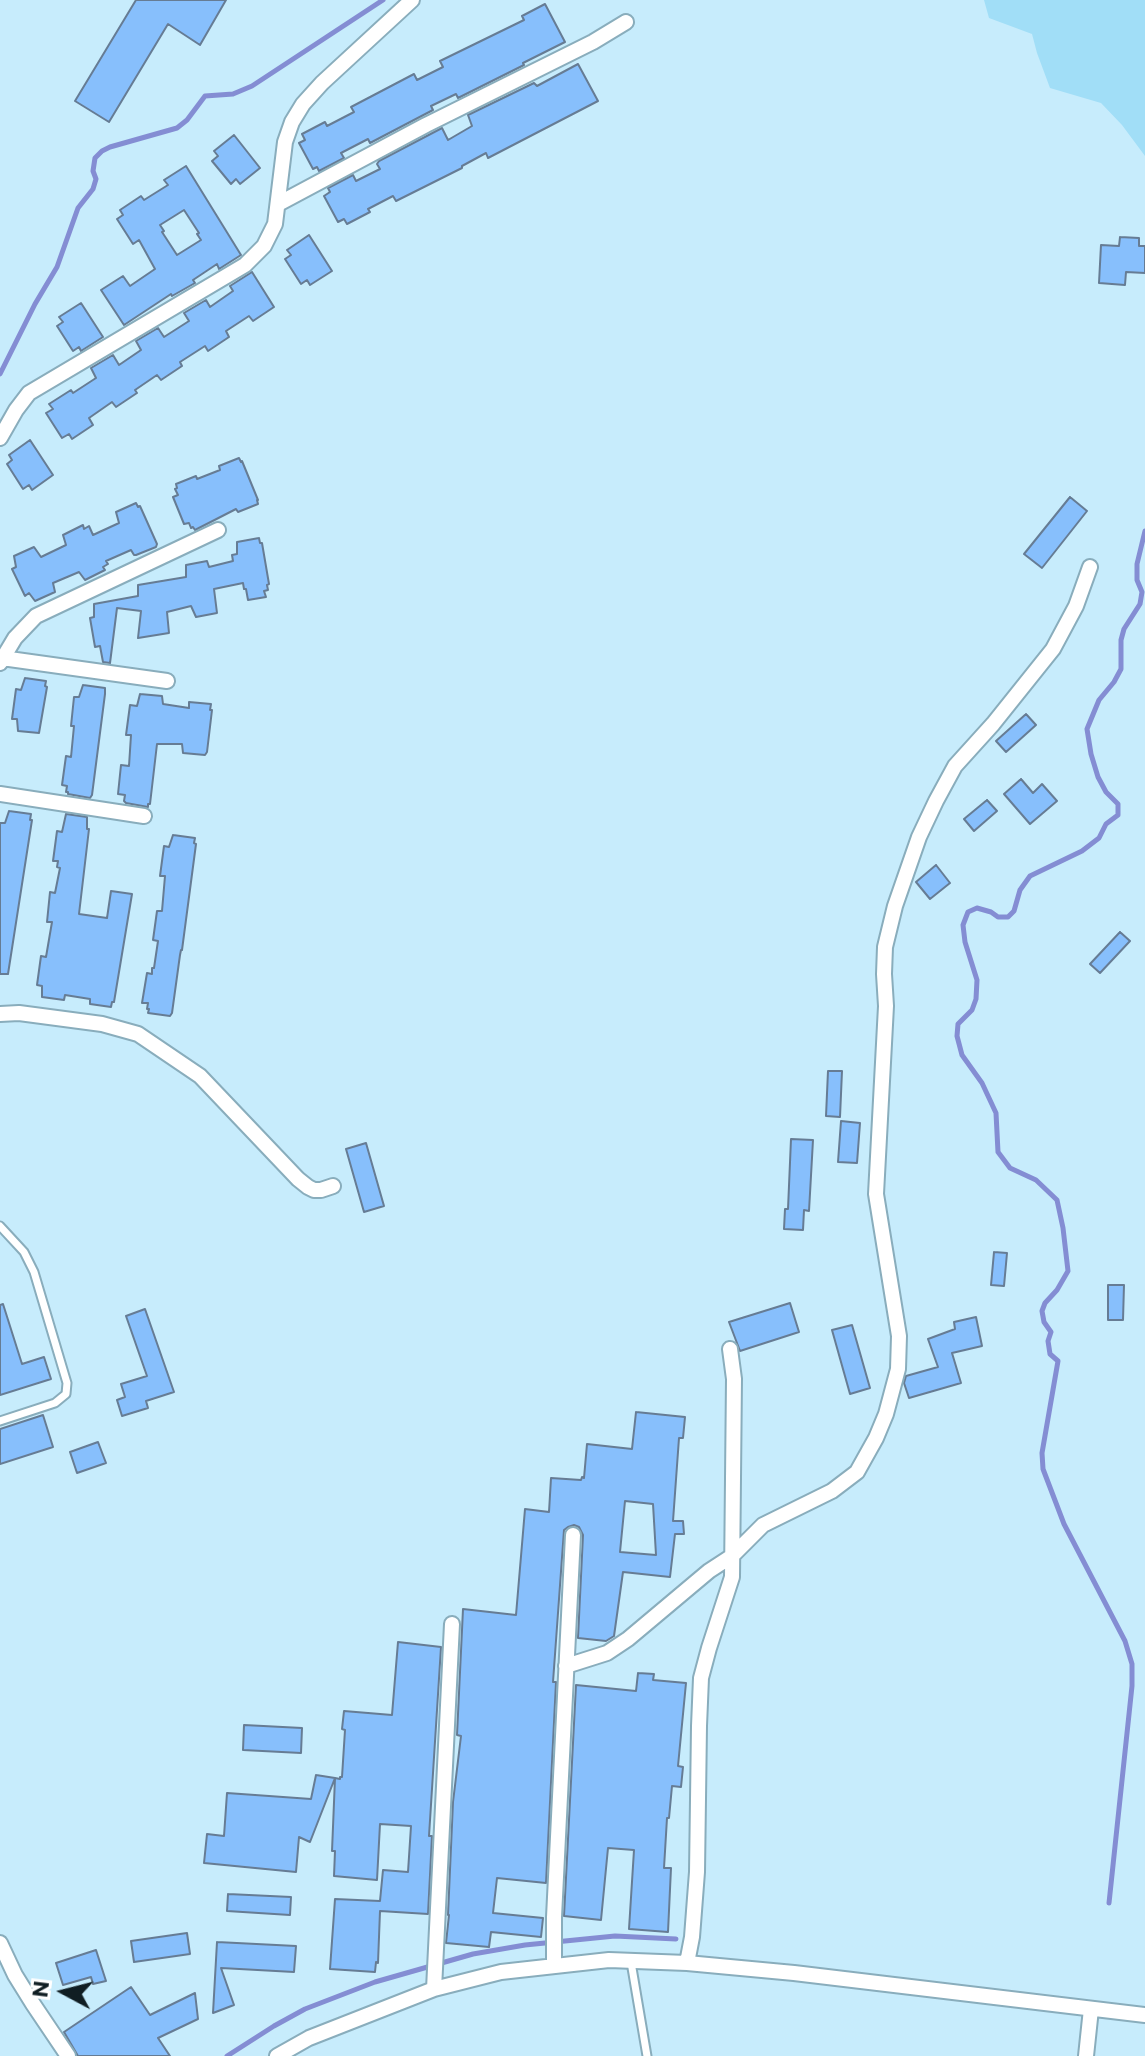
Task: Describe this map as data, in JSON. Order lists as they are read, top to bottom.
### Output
{
  "north": "left"
}
